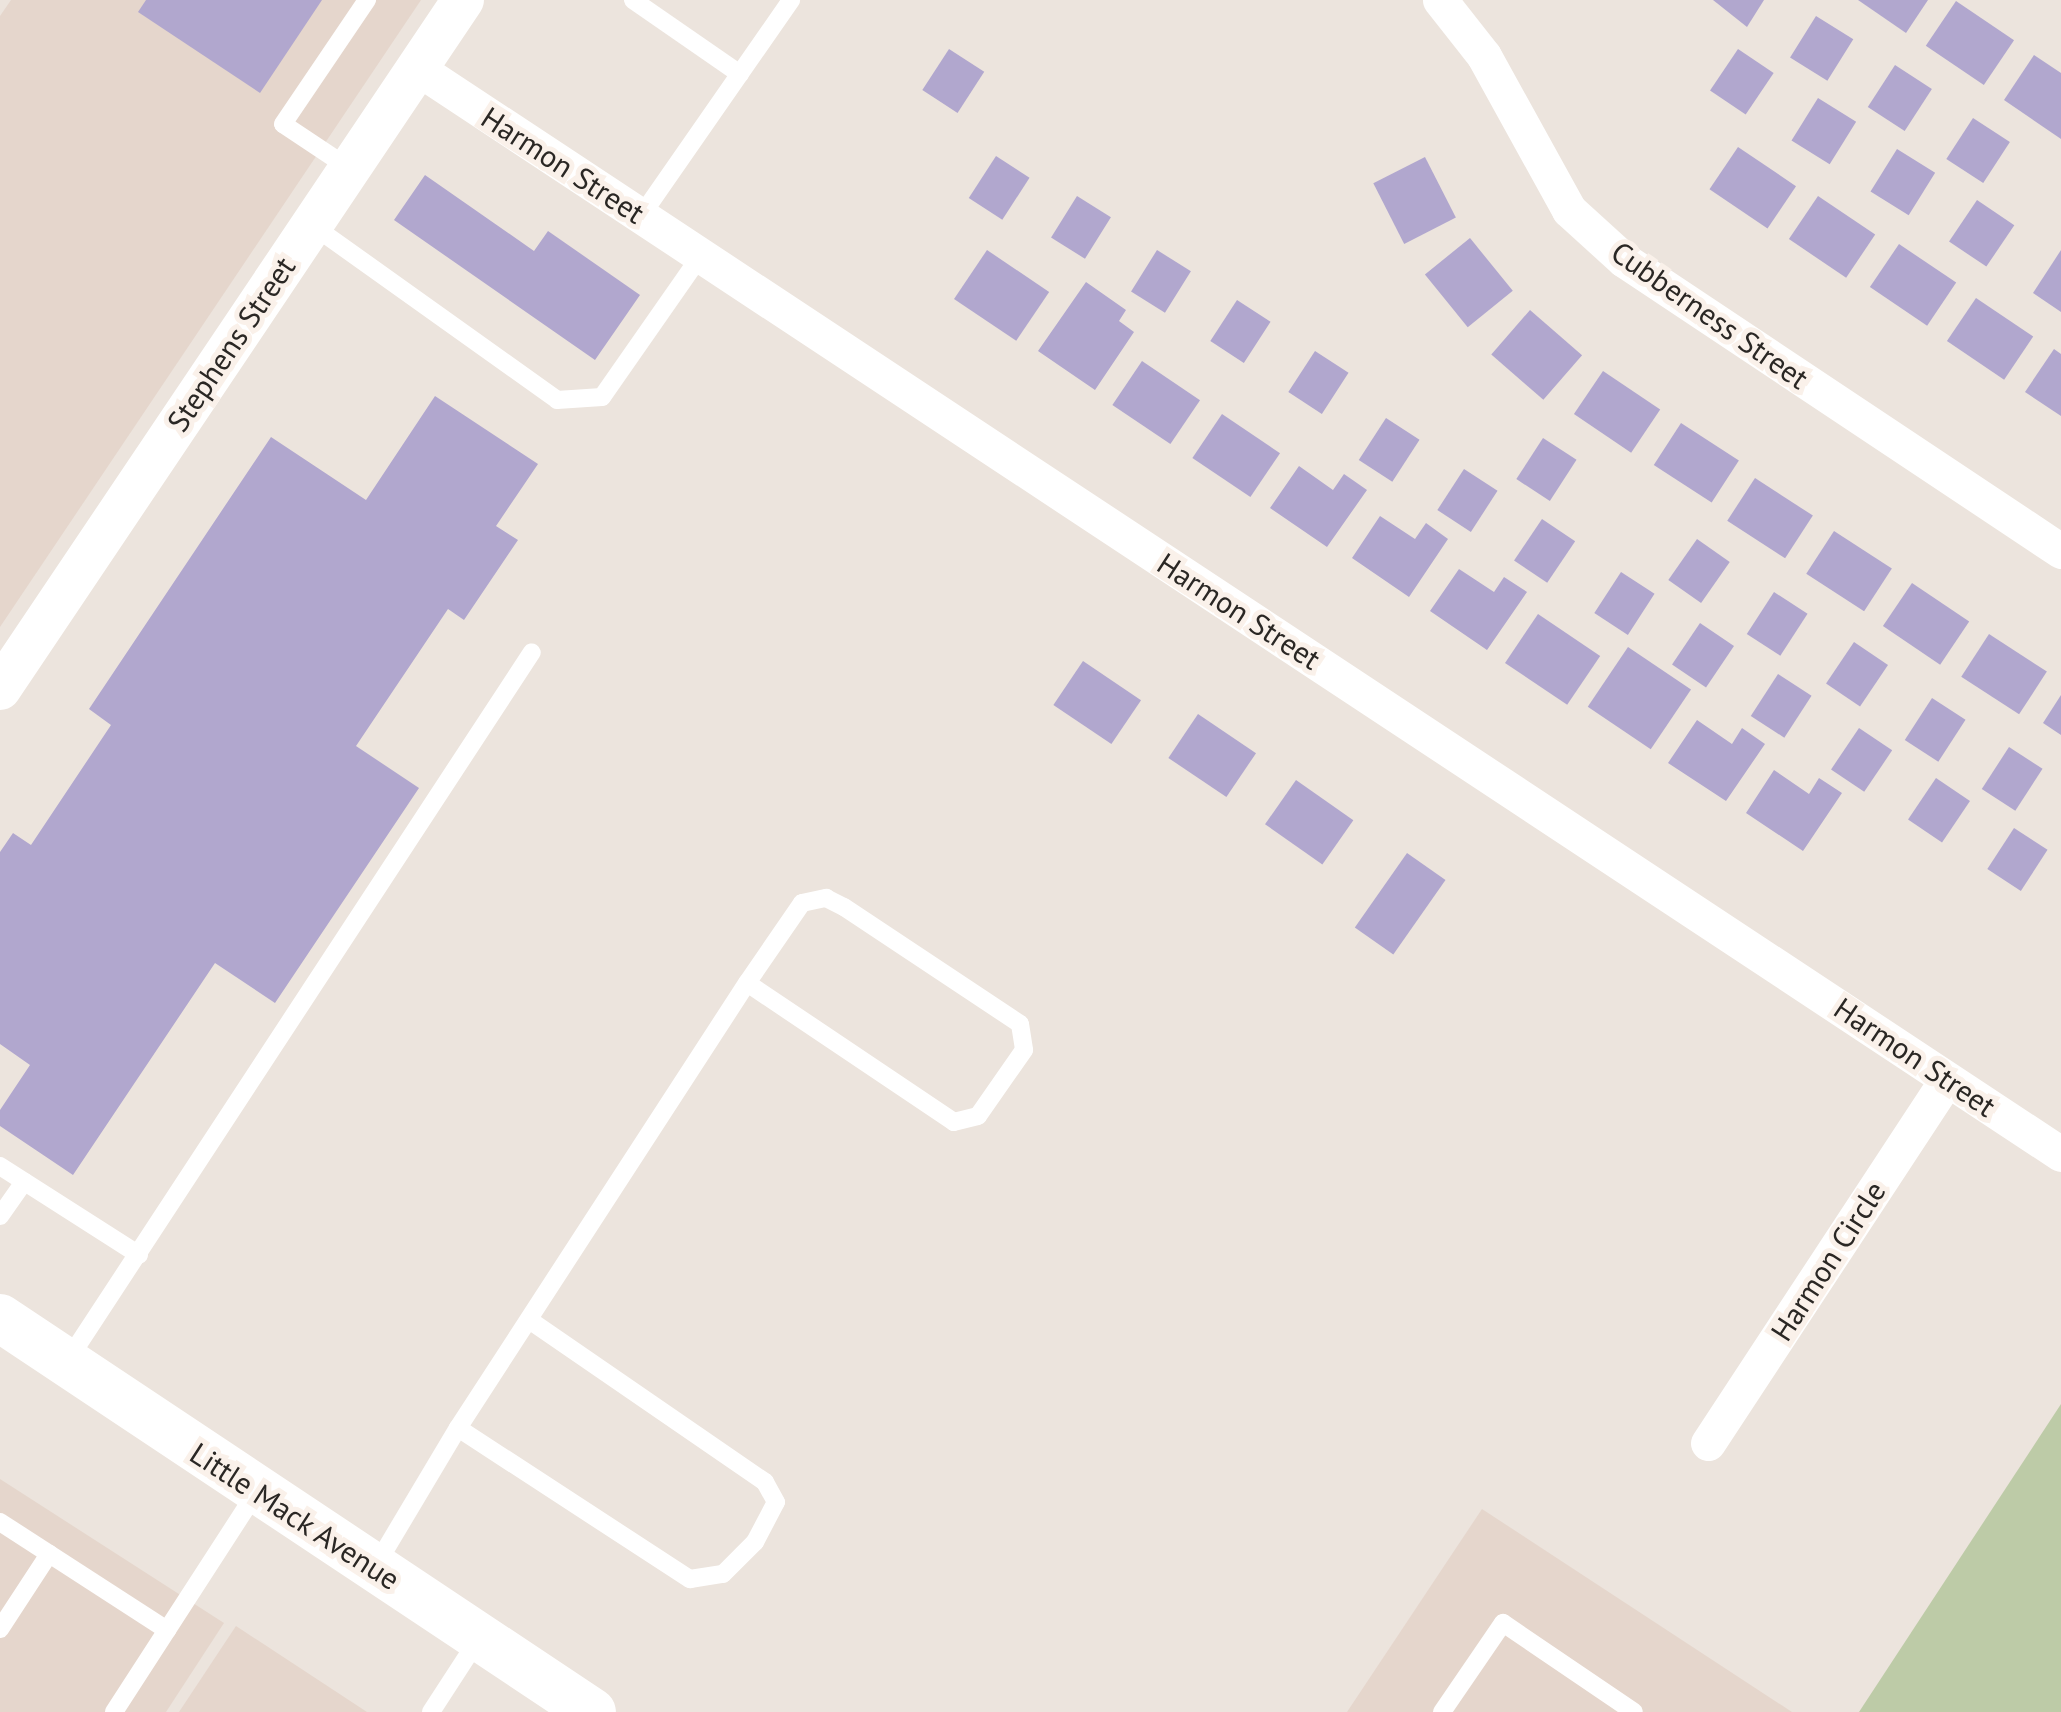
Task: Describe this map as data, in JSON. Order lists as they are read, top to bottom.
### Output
{
  "streets": {
    "main road": ["Little Mack Avenue"],
    "street": [
      "Harmon Street",
      "Cubberness Street",
      "Stephens Street",
      "Harmon Circle"
    ]
  },
  "crossings": [
    ["Harmon Street", "Stephens Street"],
    ["Harmon Street", "Harmon Circle"]
  ]
}
